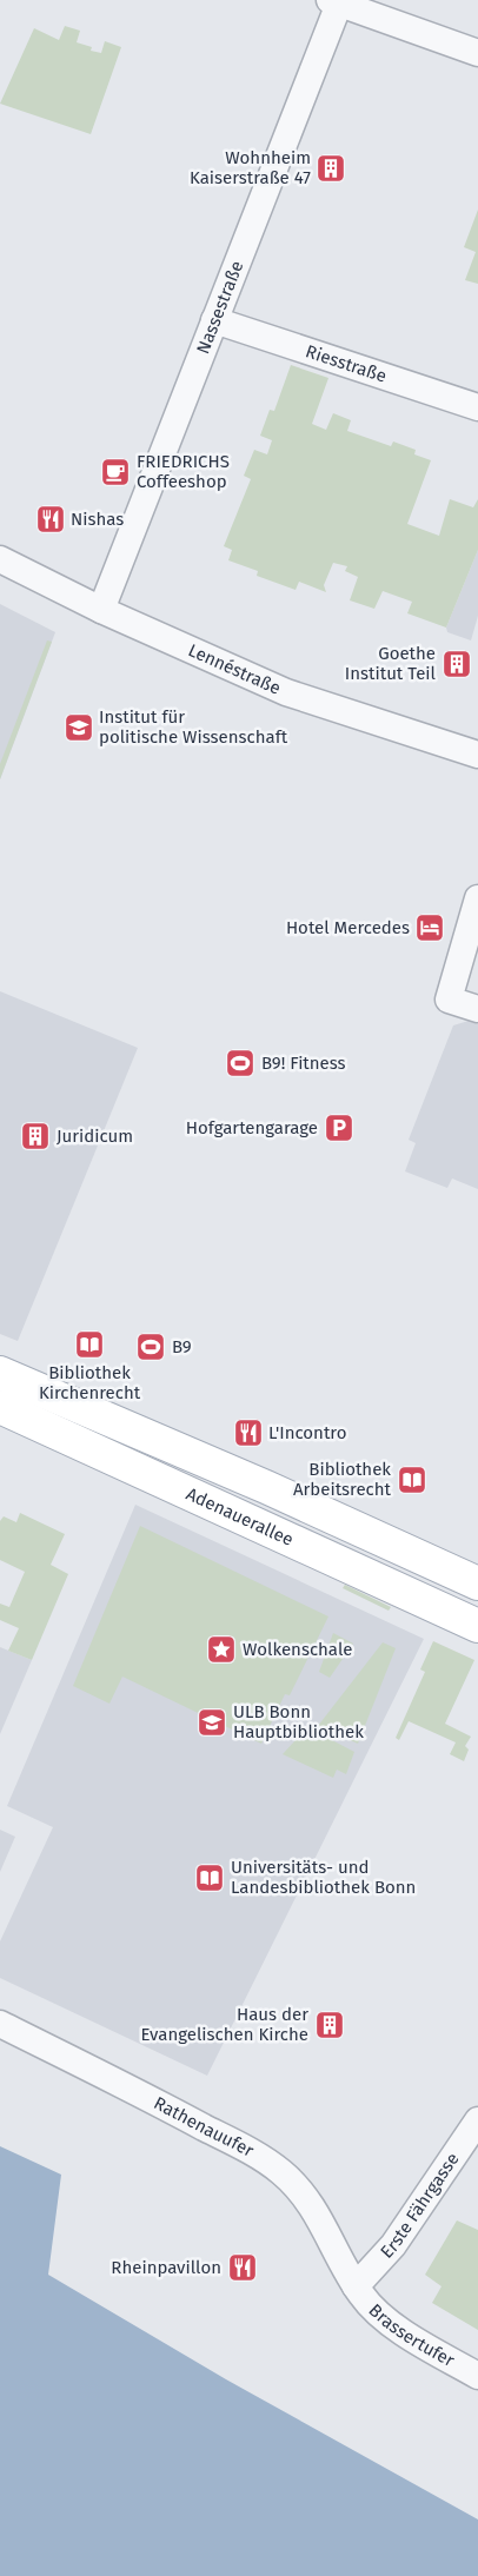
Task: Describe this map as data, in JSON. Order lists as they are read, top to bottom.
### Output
{
  "streets": {
    "main road": ["Adenauerallee"],
    "street": [
      "Nassestraße",
      "Riesstraße",
      "Lennéstraße",
      "Rathenauufer",
      "Erste Fährgasse",
      "Brassertufer"
    ]
  },
  "crossings": [
    ["Nassestraße", "Riesstraße"],
    ["Nassestraße", "Lennéstraße"],
    ["Rathenauufer", "Erste Fährgasse"],
    ["Rathenauufer", "Brassertufer"],
    ["Erste Fährgasse", "Brassertufer"]
  ],
  "places": {
    "building": [
      "Wohnheim Kaiserstraße 47",
      "Goethe Institut Teil",
      "Juridicum",
      "Haus der Evangelischen Kirche"
    ],
    "cafe": ["FRIEDRICHS Coffeeshop"],
    "restaurant": ["Nishas", "L'Incontro", "Rheinpavillon"],
    "school or university": ["Institut für politische Wissenschaft", "ULB Bonn Hauptbibliothek"],
    "hotel": ["Hotel Mercedes"],
    "sports": ["B9! Fitness", "B9"],
    "parking": ["Hofgartengarage"],
    "library": ["Bibliothek Kirchenrecht", "Bibliothek Arbeitsrecht", "Universitäts- und Landesbibliothek Bonn"],
    "place": ["Wolkenschale"]
  }
}
